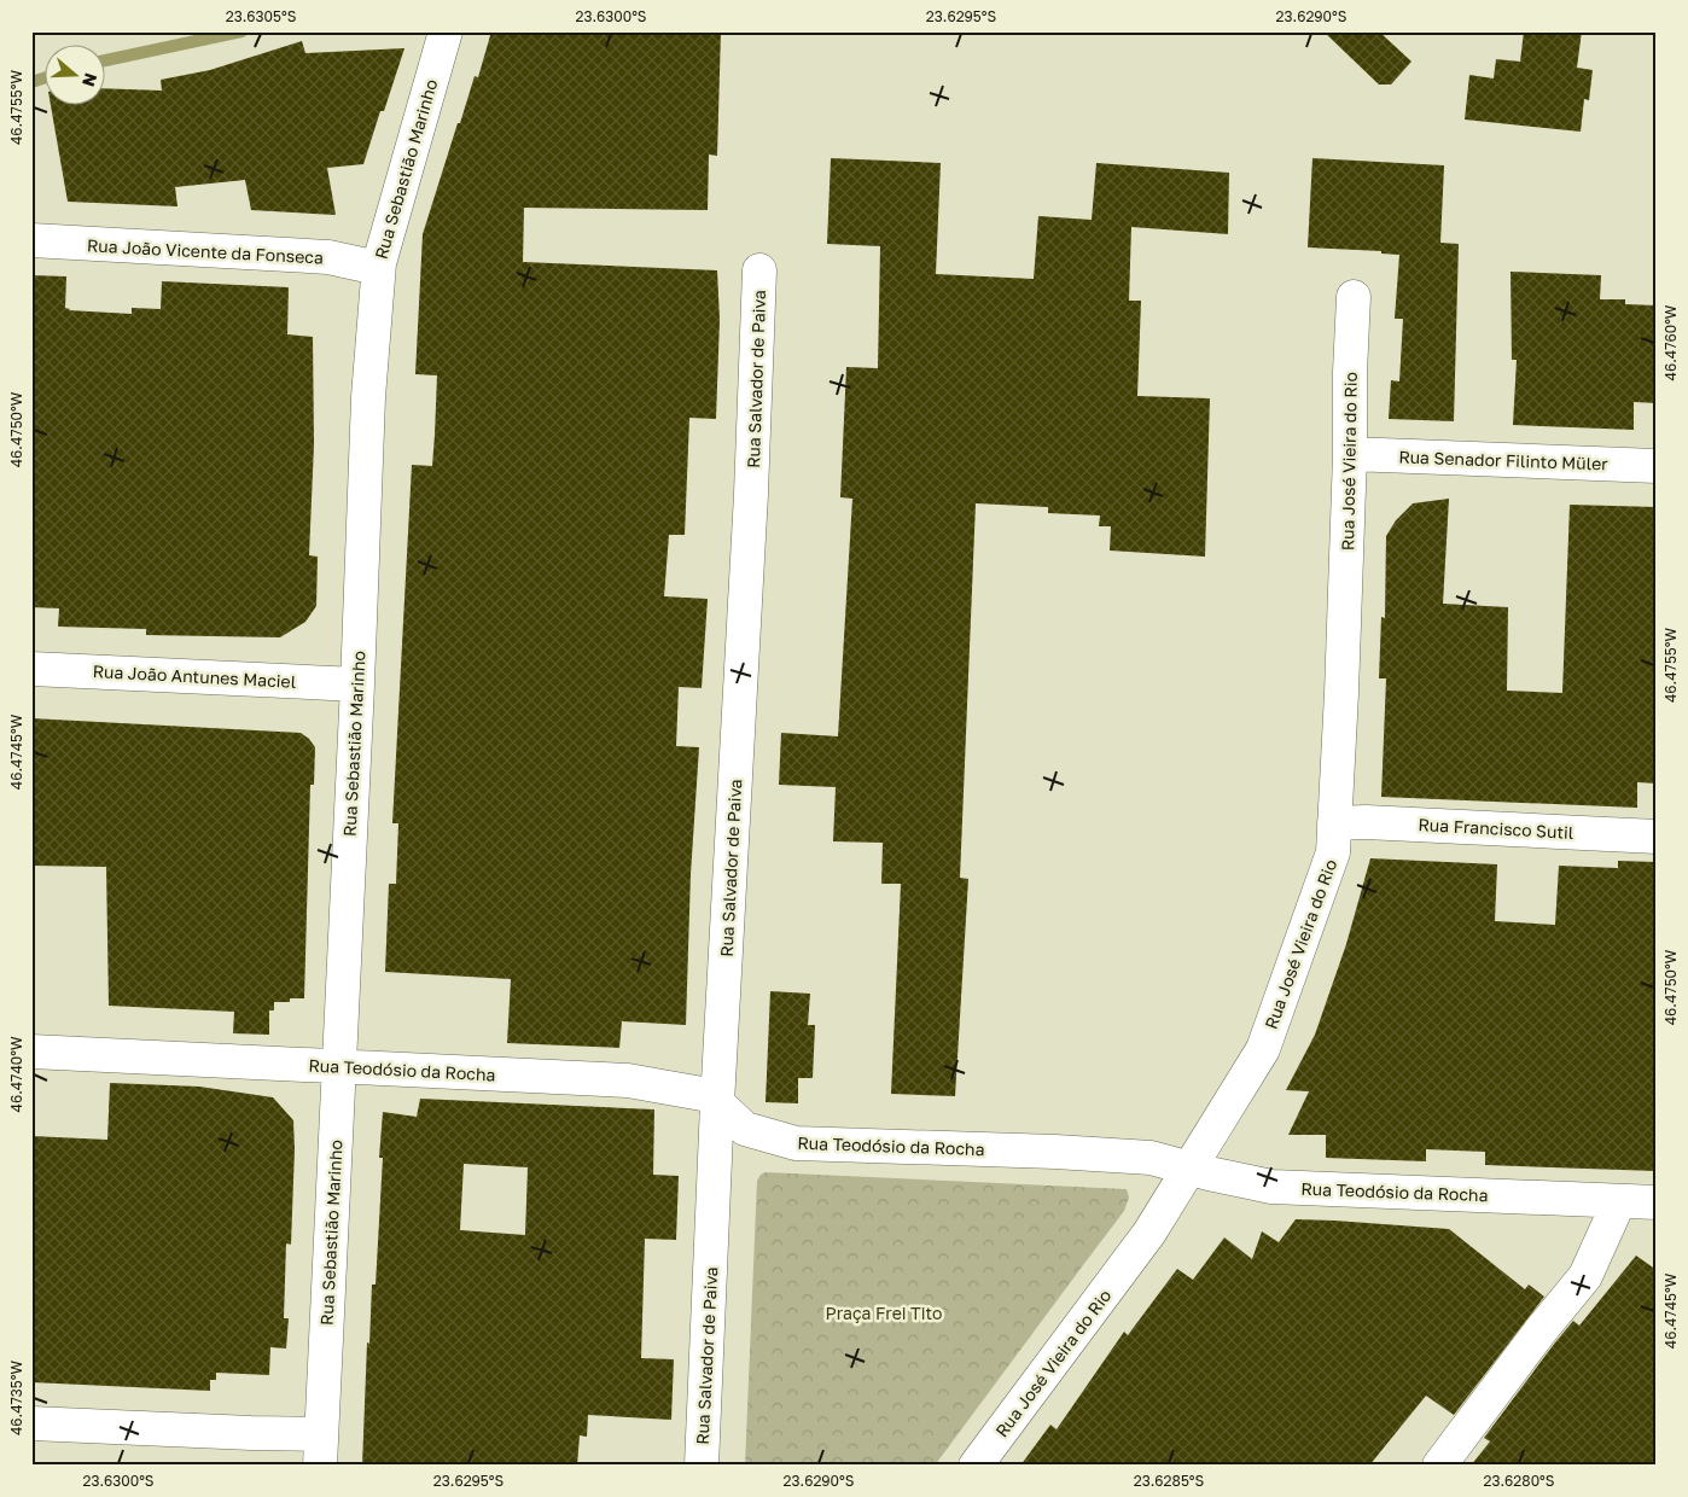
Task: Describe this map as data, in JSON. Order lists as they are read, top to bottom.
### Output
{
  "streets": {
    "street": [
      "Rua Sebastião Marinho",
      "Rua João Vicente da Fonseca",
      "Rua Salvador de Paiva",
      "Rua Senador Filinto Müler",
      "Rua José Vieira do Rio",
      "Rua João Antunes Maciel",
      "Rua Francisco Sutil",
      "Rua Teodósio da Rocha"
    ]
  },
  "crossings": [
    ["Rua Sebastião Marinho", "Rua João Vicente da Fonseca"],
    ["Rua Sebastião Marinho", "Rua João Antunes Maciel"],
    ["Rua Sebastião Marinho", "Rua Teodósio da Rocha"],
    ["Rua Salvador de Paiva", "Rua Teodósio da Rocha"],
    ["Rua Senador Filinto Müler", "Rua José Vieira do Rio"],
    ["Rua José Vieira do Rio", "Rua Francisco Sutil"],
    ["Rua José Vieira do Rio", "Rua Teodósio da Rocha"]
  ],
  "parks": ["Praça Frei Tito"],
  "north": "right",
  "coordinates": [
    "23.6305°S",
    "23.6300°S",
    "23.6295°S",
    "23.6290°S",
    "46.4755°W",
    "46.4760°W",
    "46.4750°W",
    "46.4745°W",
    "46.4740°W",
    "46.4735°W",
    "23.6285°S",
    "23.6280°S"
  ]
}
